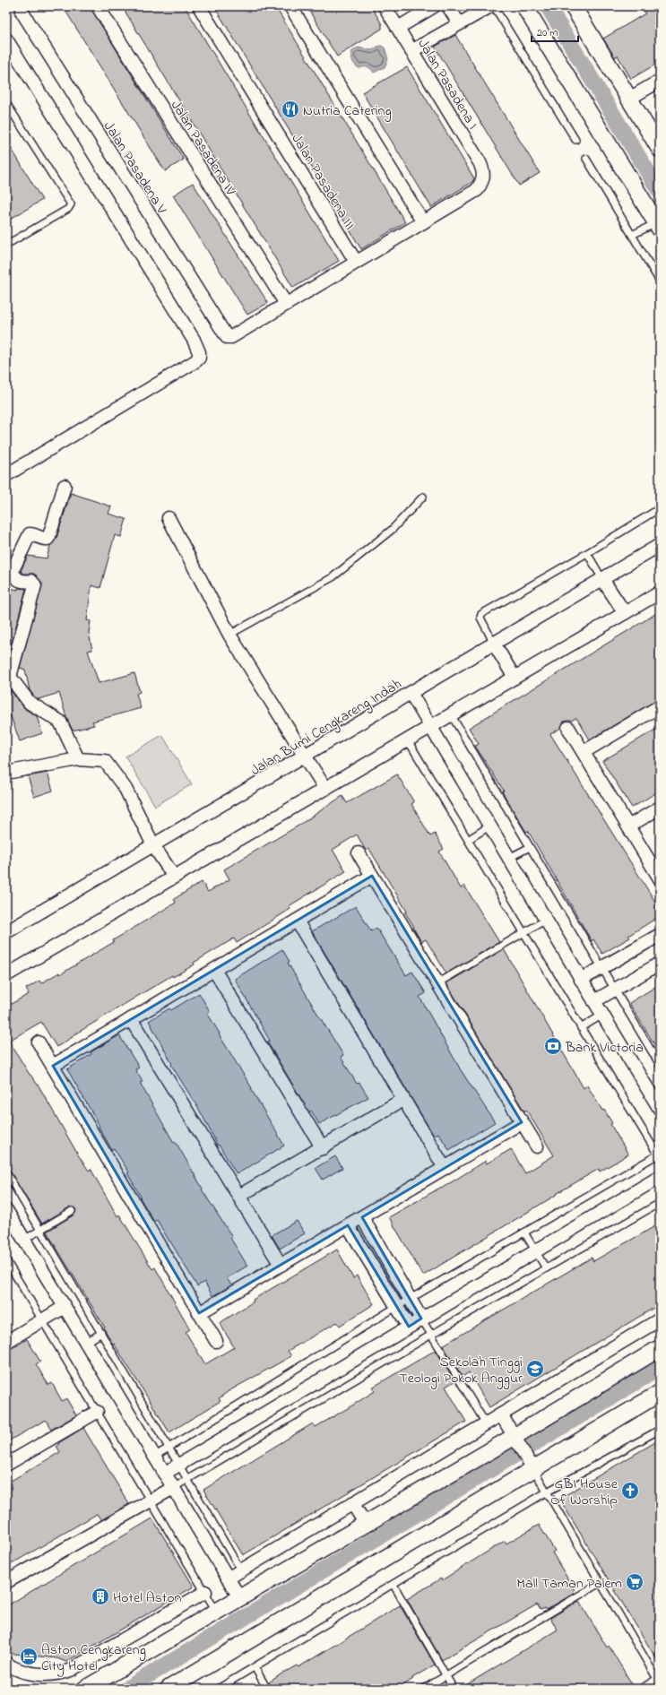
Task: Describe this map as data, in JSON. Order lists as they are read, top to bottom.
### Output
{
  "streets": {
    "street": [
      "Jalan Pasadena I",
      "Jalan Pasadena IV",
      "Jalan Pasadena V",
      "Jalan Pasadena III",
      "Jalan Bumi Cengkareng Indah"
    ]
  },
  "crossings": [
    ["Jalan Pasadena IV", "Jalan Pasadena V"]
  ],
  "places": {
    "restaurant": ["Nutria Catering"],
    "bank": ["Bank Victoria"],
    "school or university": ["Sekolah Tinggi Teologi Pokok Anggur"],
    "church": ["GBI House Of Worship"],
    "supermarket": ["Mall Taman Palem"],
    "building": ["Hotel Aston"],
    "hotel": ["Aston Cengkareng City Hotel"]
  },
  "scale_bar": "20 m"
}
